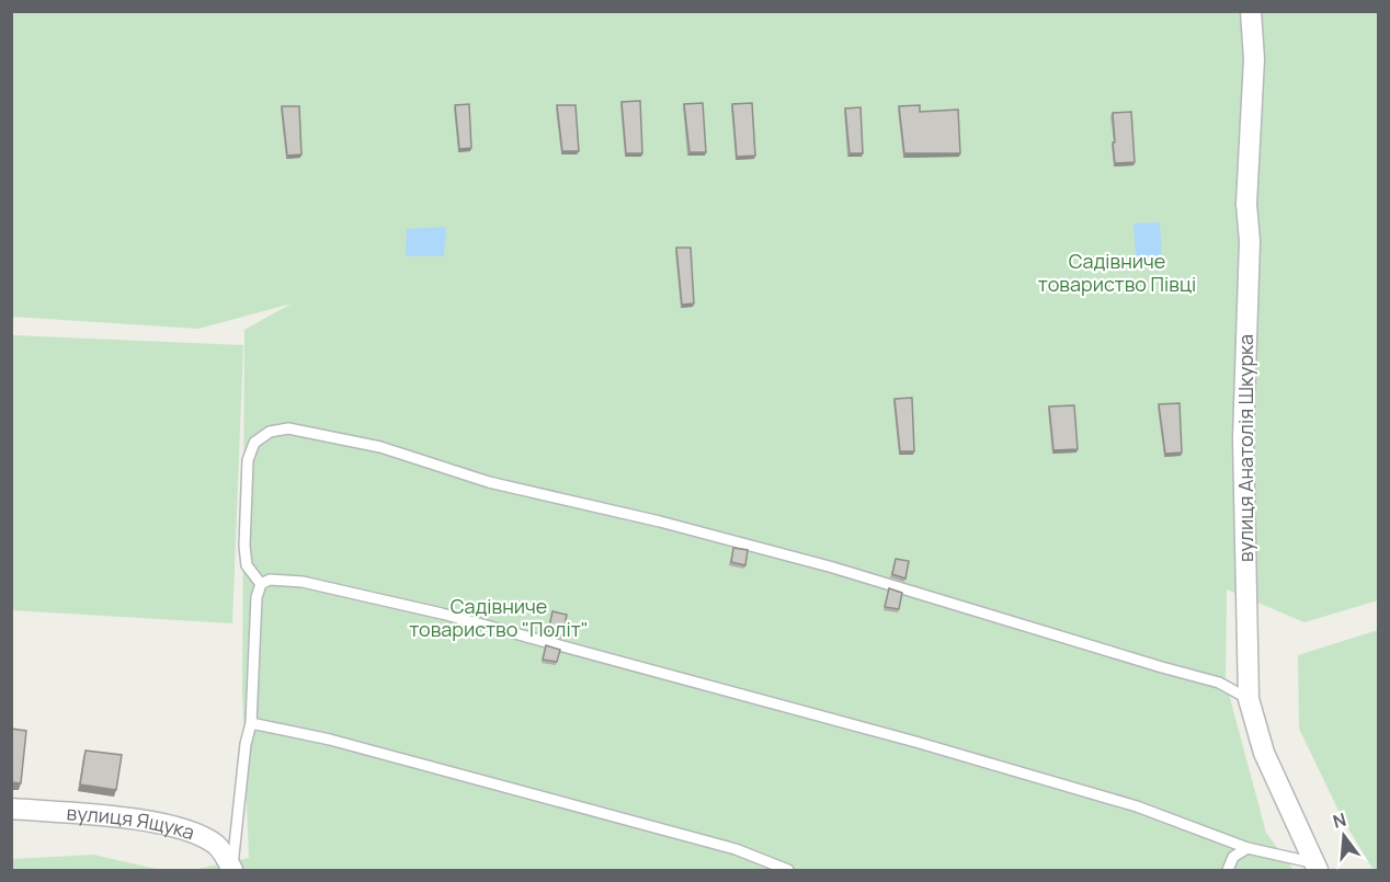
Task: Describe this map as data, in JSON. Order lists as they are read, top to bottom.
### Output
{
  "streets": {
    "street": ["вулиця Анатолія Шкурка", "вулиця Ящука"]
  },
  "parks": ["Садівниче товариство Півці", "Садівниче товариство \"Політ\""],
  "north": "top"
}
